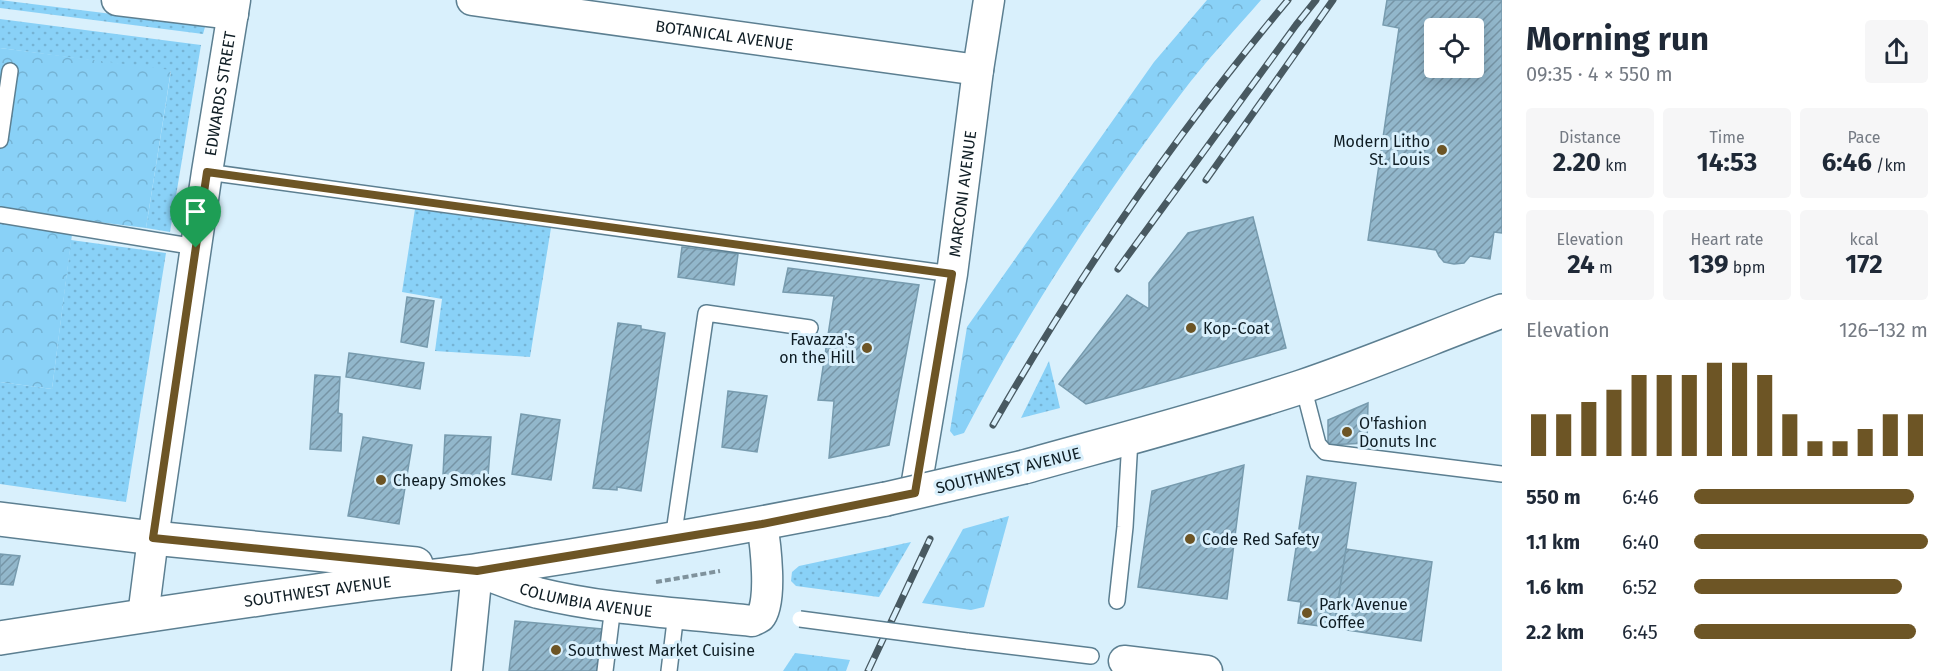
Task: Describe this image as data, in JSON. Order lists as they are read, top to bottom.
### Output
{
  "streets": {
    "street": [
      "BOTANICAL AVENUE",
      "EDWARDS STREET",
      "MARCONI AVENUE",
      "SOUTHWEST AVENUE",
      "COLUMBIA AVENUE"
    ]
  },
  "crossings": [
    ["BOTANICAL AVENUE", "MARCONI AVENUE"],
    ["EDWARDS STREET", "SOUTHWEST AVENUE"],
    ["EDWARDS STREET", "COLUMBIA AVENUE"],
    ["MARCONI AVENUE", "SOUTHWEST AVENUE"],
    ["SOUTHWEST AVENUE", "COLUMBIA AVENUE"]
  ],
  "places": [
    "Modern Litho St. Louis",
    "Kop-Coat",
    "Favazza's on the Hill",
    "O'fashion Donuts Inc",
    "Cheapy Smokes",
    "Code Red Safety",
    "Park Avenue Coffee",
    "Southwest Market Cuisine"
  ],
  "page": {
    "heading": ["Morning run", "09:35 · 4 × 550 m"],
    "stats": [
      ["Distance", "2.20 km"],
      ["Time", "14:53"],
      ["Pace", "6:46 /km"],
      ["Elevation", "24 m"],
      ["Heart rate", "139 bpm"],
      ["kcal", "172"]
    ],
    "chart": ["Elevation", "126–132 m"],
    "list": [
      {
        "name": "550 m",
        "note": "6:46"
      },
      {
        "name": "1.1 km",
        "note": "6:40"
      },
      {
        "name": "1.6 km",
        "note": "6:52"
      },
      {
        "name": "2.2 km",
        "note": "6:45"
      }
    ]
  }
}
